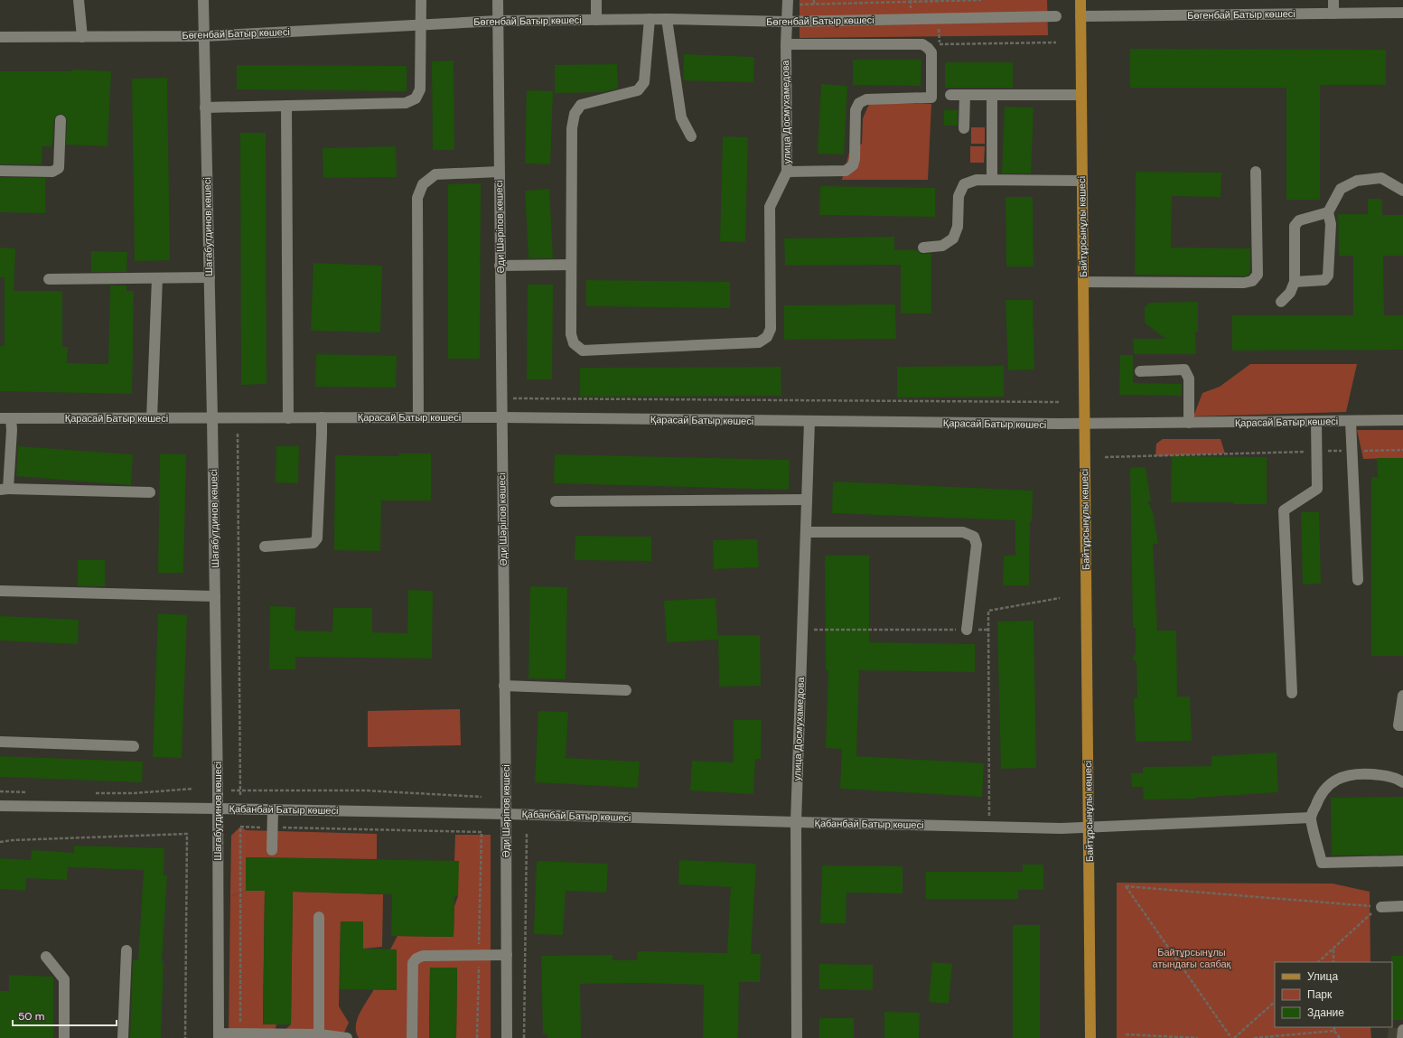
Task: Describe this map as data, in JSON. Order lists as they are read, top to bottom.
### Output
{
  "streets": {
    "main road": ["Байтұрсынұлы көшесі"],
    "street": [
      "Бөгенбай Батыр көшесі",
      "улица Досмухамедова",
      "Шагабутдинов көшесі",
      "Әди Шәріпов көшесі",
      "Қарасай Батыр көшесі",
      "Қабанбай Батыр көшесі"
    ]
  },
  "crossings": [
    ["Бөгенбай Батыр көшесі", "улица Досмухамедова"],
    ["Бөгенбай Батыр көшесі", "Шагабутдинов көшесі"],
    ["Бөгенбай Батыр көшесі", "Әди Шәріпов көшесі"],
    ["Бөгенбай Батыр көшесі", "Байтұрсынұлы көшесі"],
    ["улица Досмухамедова", "Қарасай Батыр көшесі"],
    ["улица Досмухамедова", "Қабанбай Батыр көшесі"],
    ["Шагабутдинов көшесі", "Қарасай Батыр көшесі"],
    ["Шагабутдинов көшесі", "Қабанбай Батыр көшесі"],
    ["Әди Шәріпов көшесі", "Қарасай Батыр көшесі"],
    ["Әди Шәріпов көшесі", "Қабанбай Батыр көшесі"],
    ["Байтұрсынұлы көшесі", "Қарасай Батыр көшесі"],
    ["Байтұрсынұлы көшесі", "Қабанбай Батыр көшесі"]
  ],
  "parks": ["Байтұрсынұлы атындағы саябақ"],
  "legend": ["Улица", "Парк", "Здание"],
  "scale_bar": "50 m"
}
